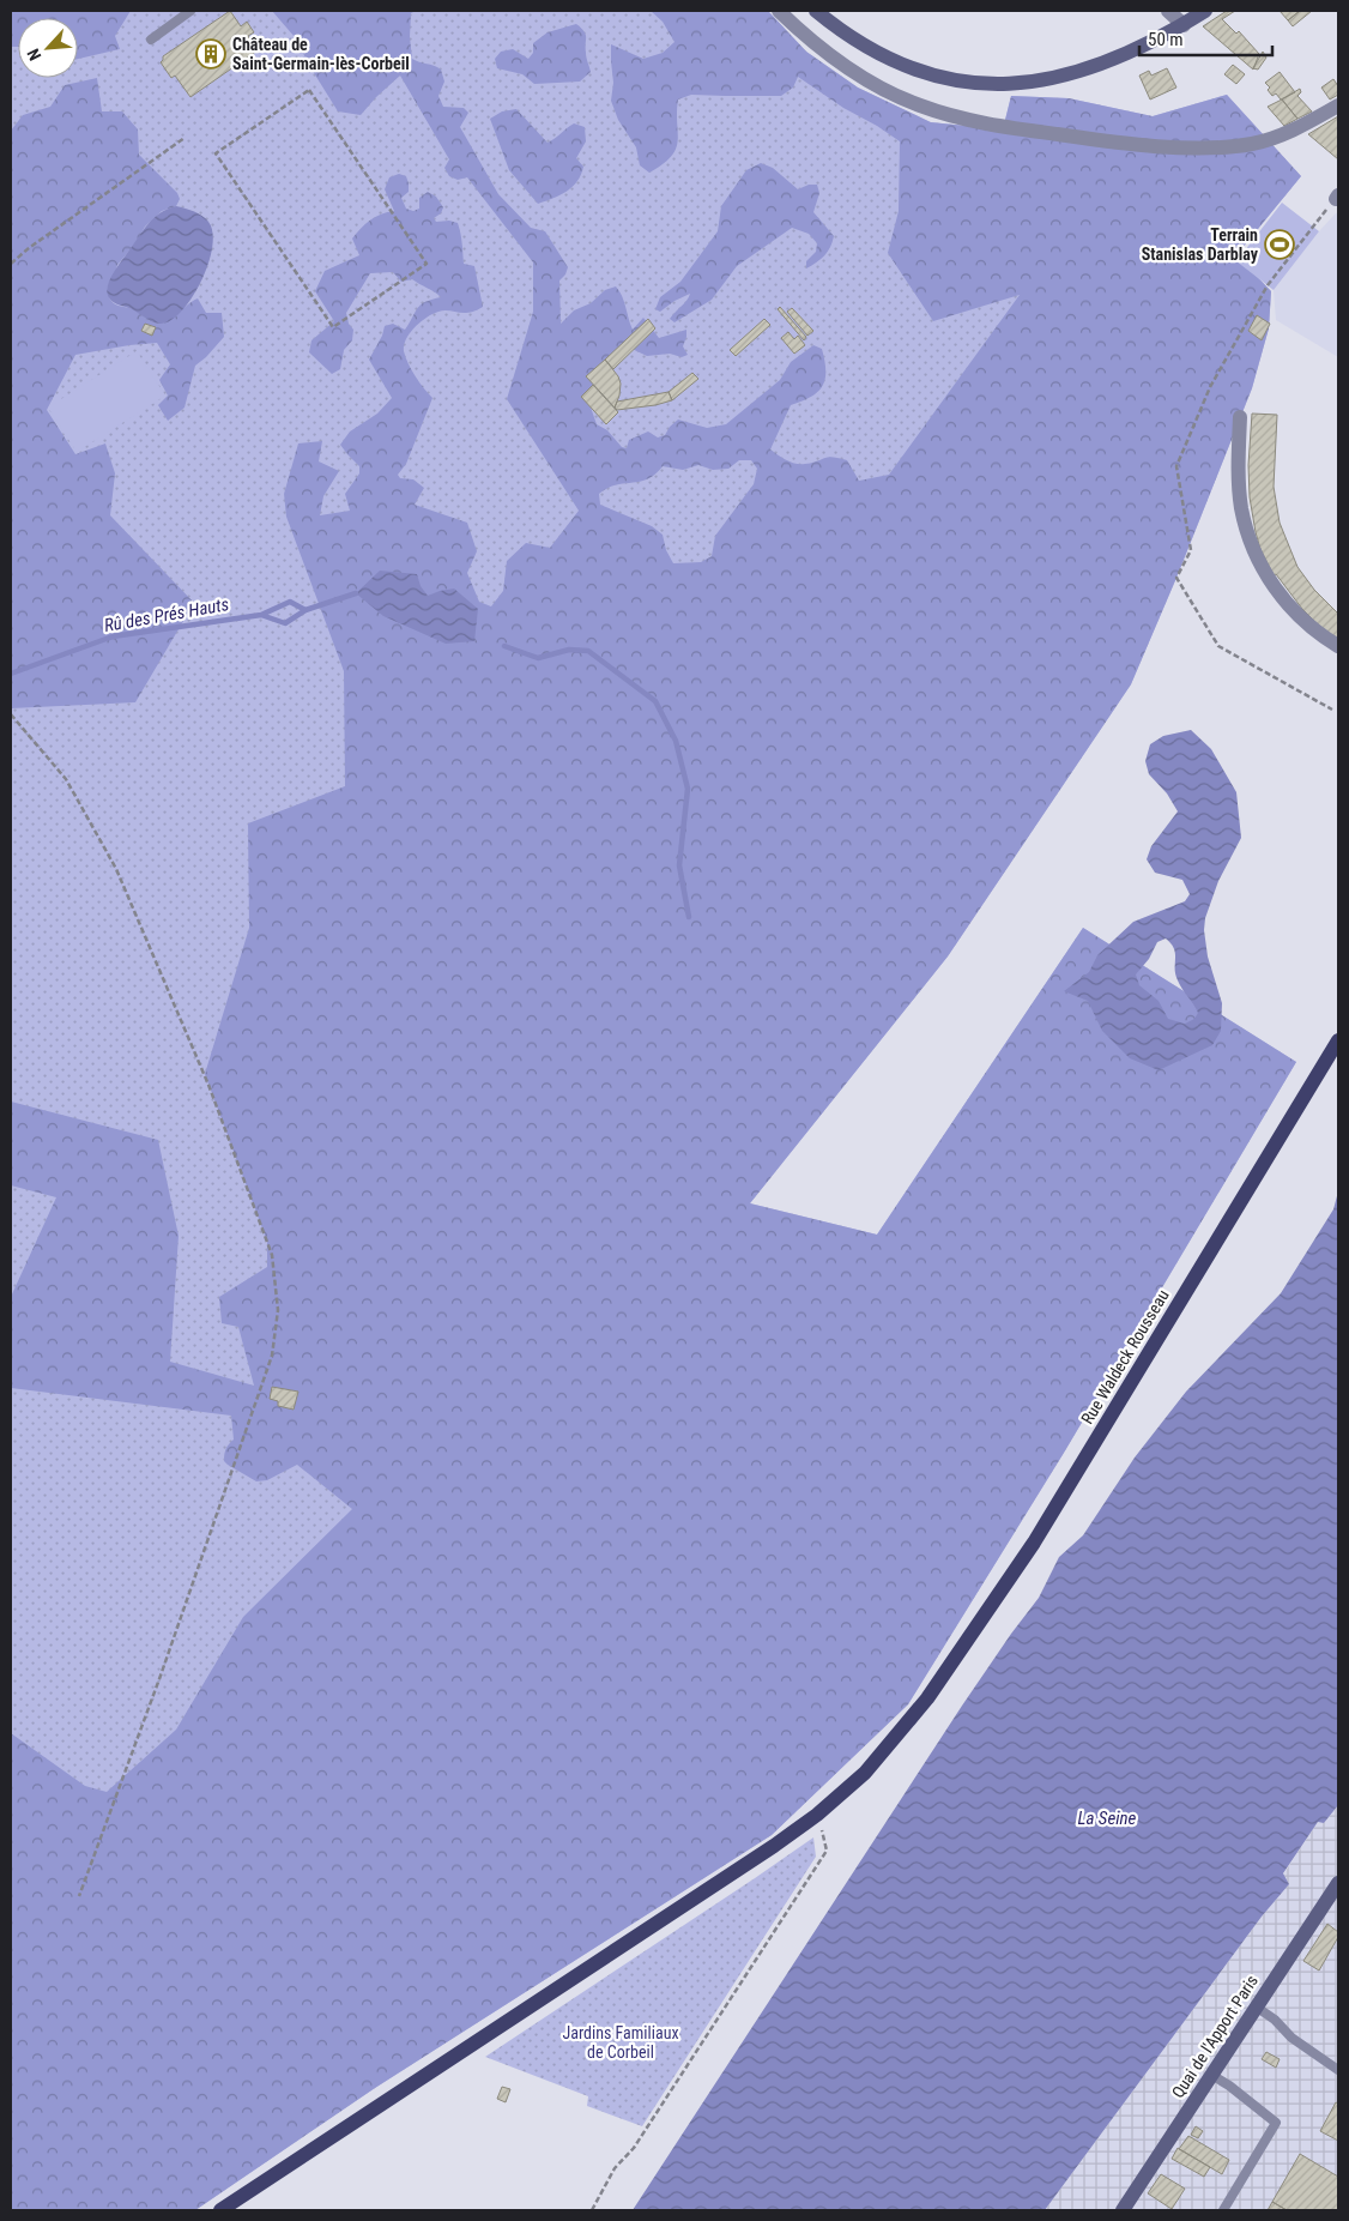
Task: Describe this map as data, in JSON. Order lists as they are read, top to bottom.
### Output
{
  "streets": {
    "main road": ["Rue Waldeck Rousseau", "Quai de l'Apport Paris"]
  },
  "water": ["Rû des Prés Hauts", "La Seine"],
  "parks": ["Jardins Familiaux de Corbeil"],
  "places": {
    "building": ["Château de Saint-Germain-lès-Corbeil"],
    "sports": ["Terrain Stanislas Darblay"]
  },
  "scale_bar": "50 m",
  "north": "bottom left"
}
